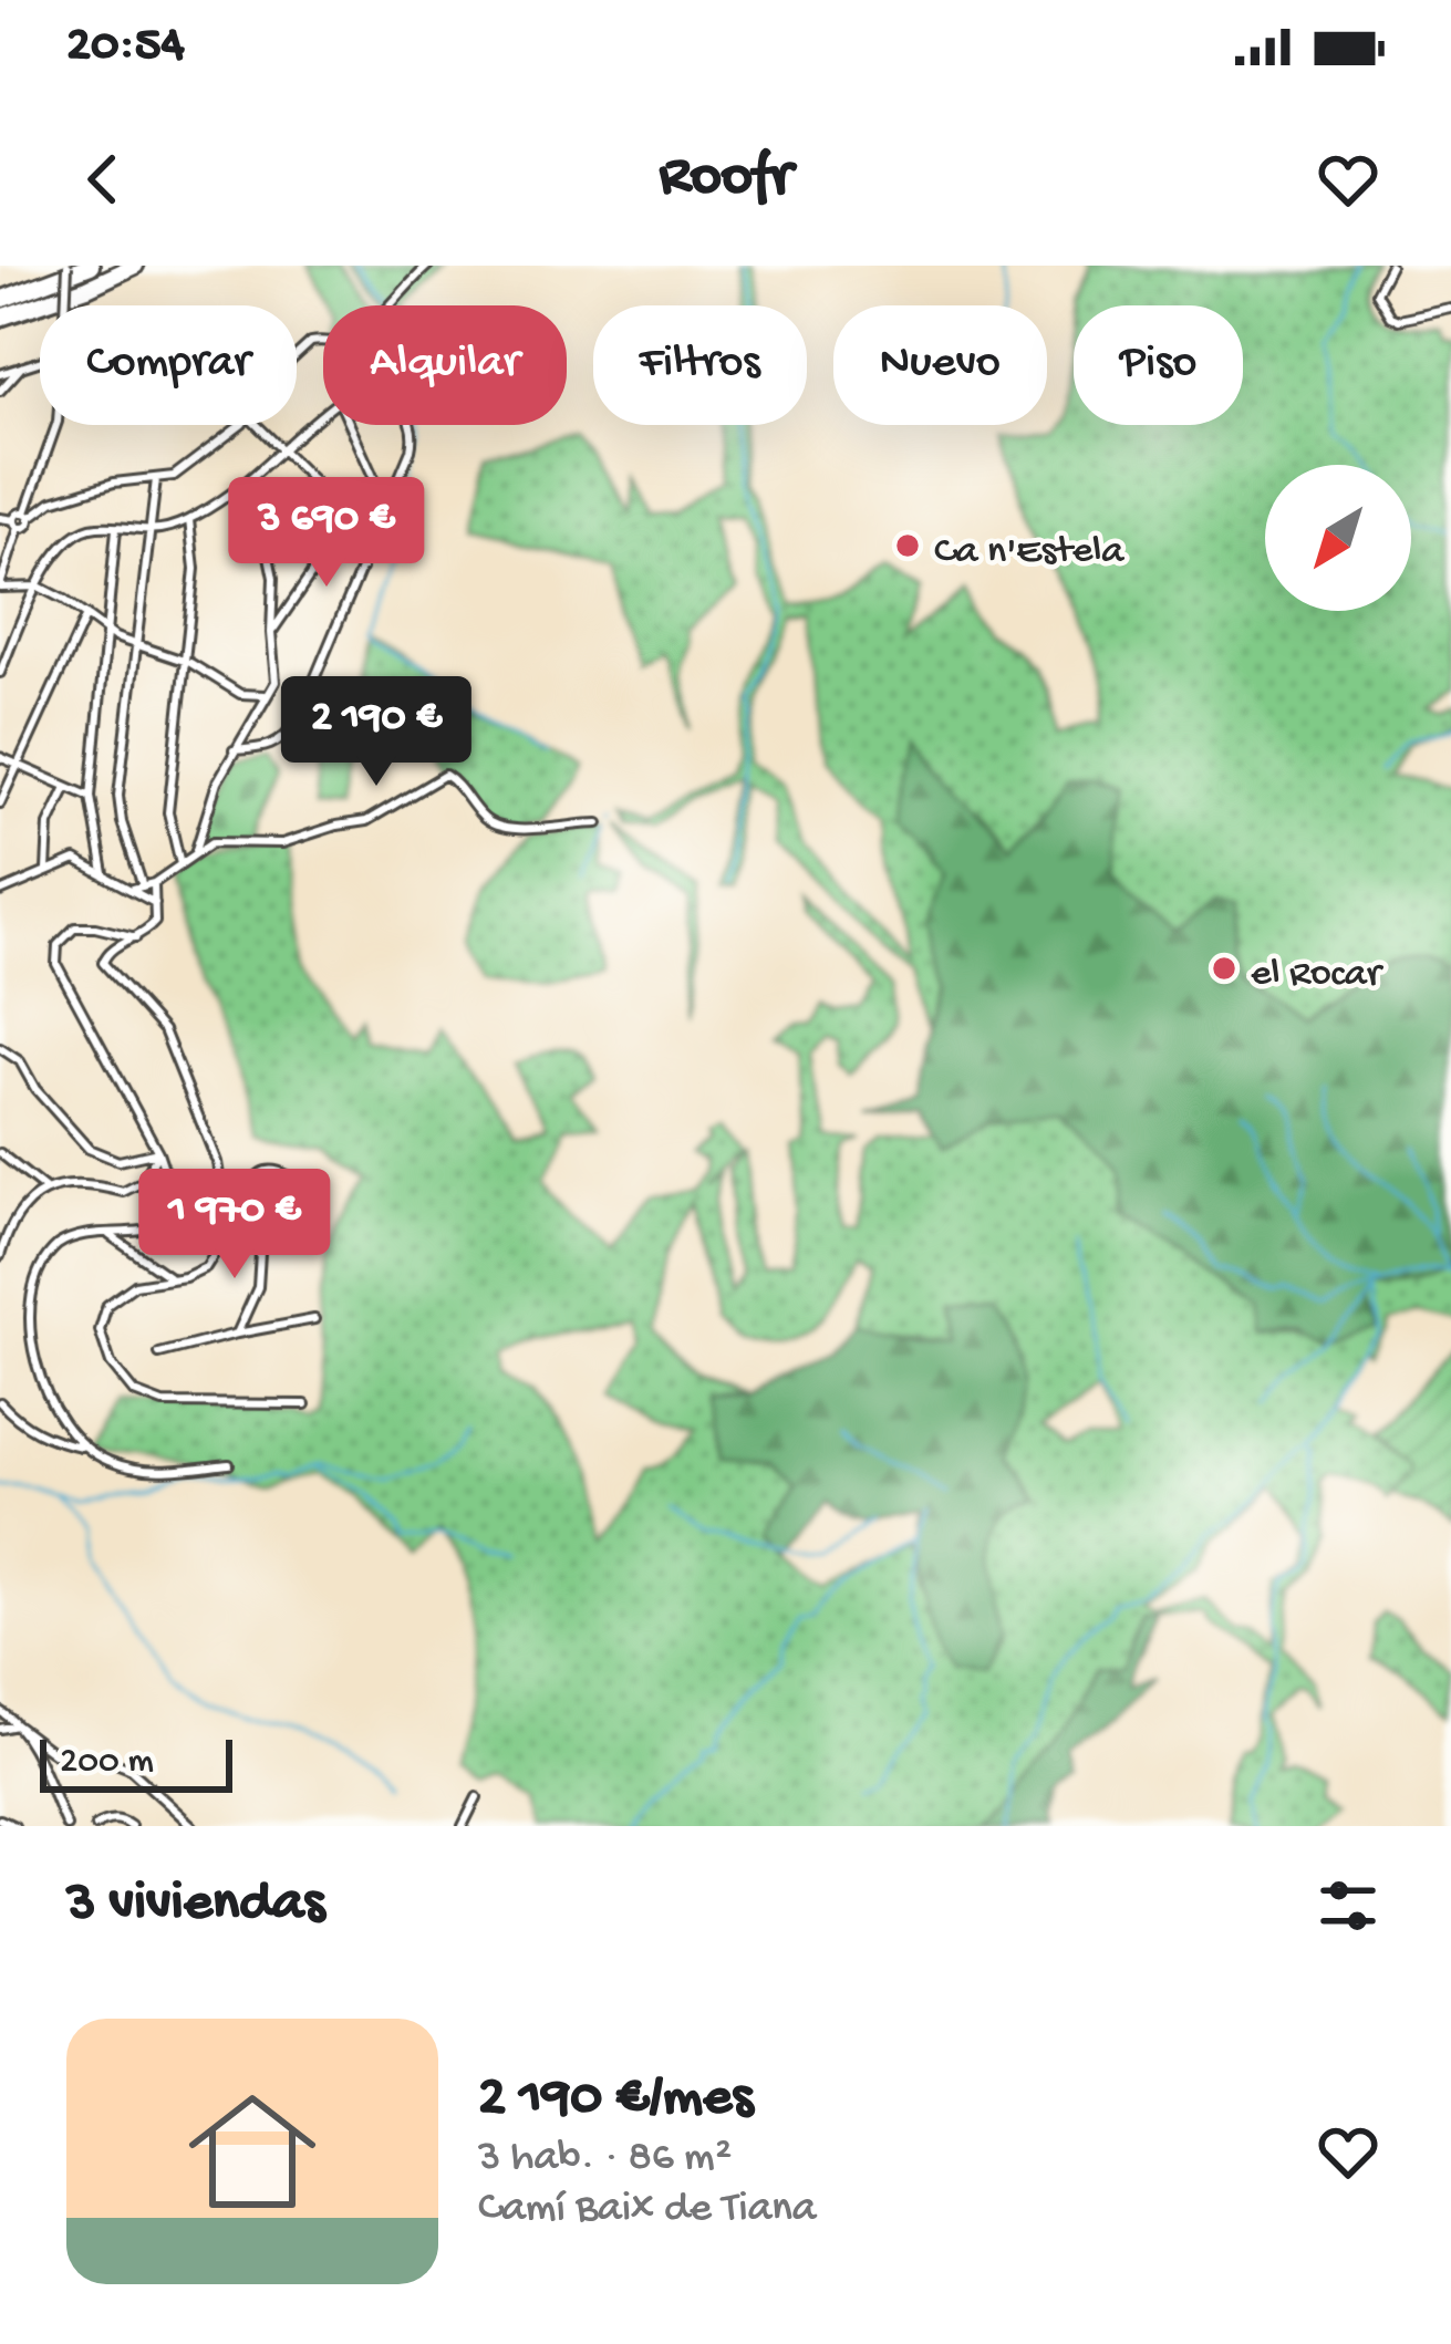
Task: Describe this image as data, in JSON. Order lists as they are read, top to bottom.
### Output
{
  "places": ["Ca n'Estela", "el Rocar"],
  "scale_bar": "200 m",
  "north": "bottom left",
  "page": {
    "status": "20:54",
    "header": "Roofr",
    "chip": [
      "Comprar",
      "Alquilar",
      "Filtros",
      "Nuevo",
      "Piso"
    ],
    "price": ["3 690 €", "2 190 €", "1 970 €"],
    "scale": "200 m",
    "heading": "3 viviendas",
    "list": [
      {
        "name": "2 190 €/mes",
        "note": "3 hab. · 86 m² · Camí Baix de Tiana"
      }
    ]
  }
}
